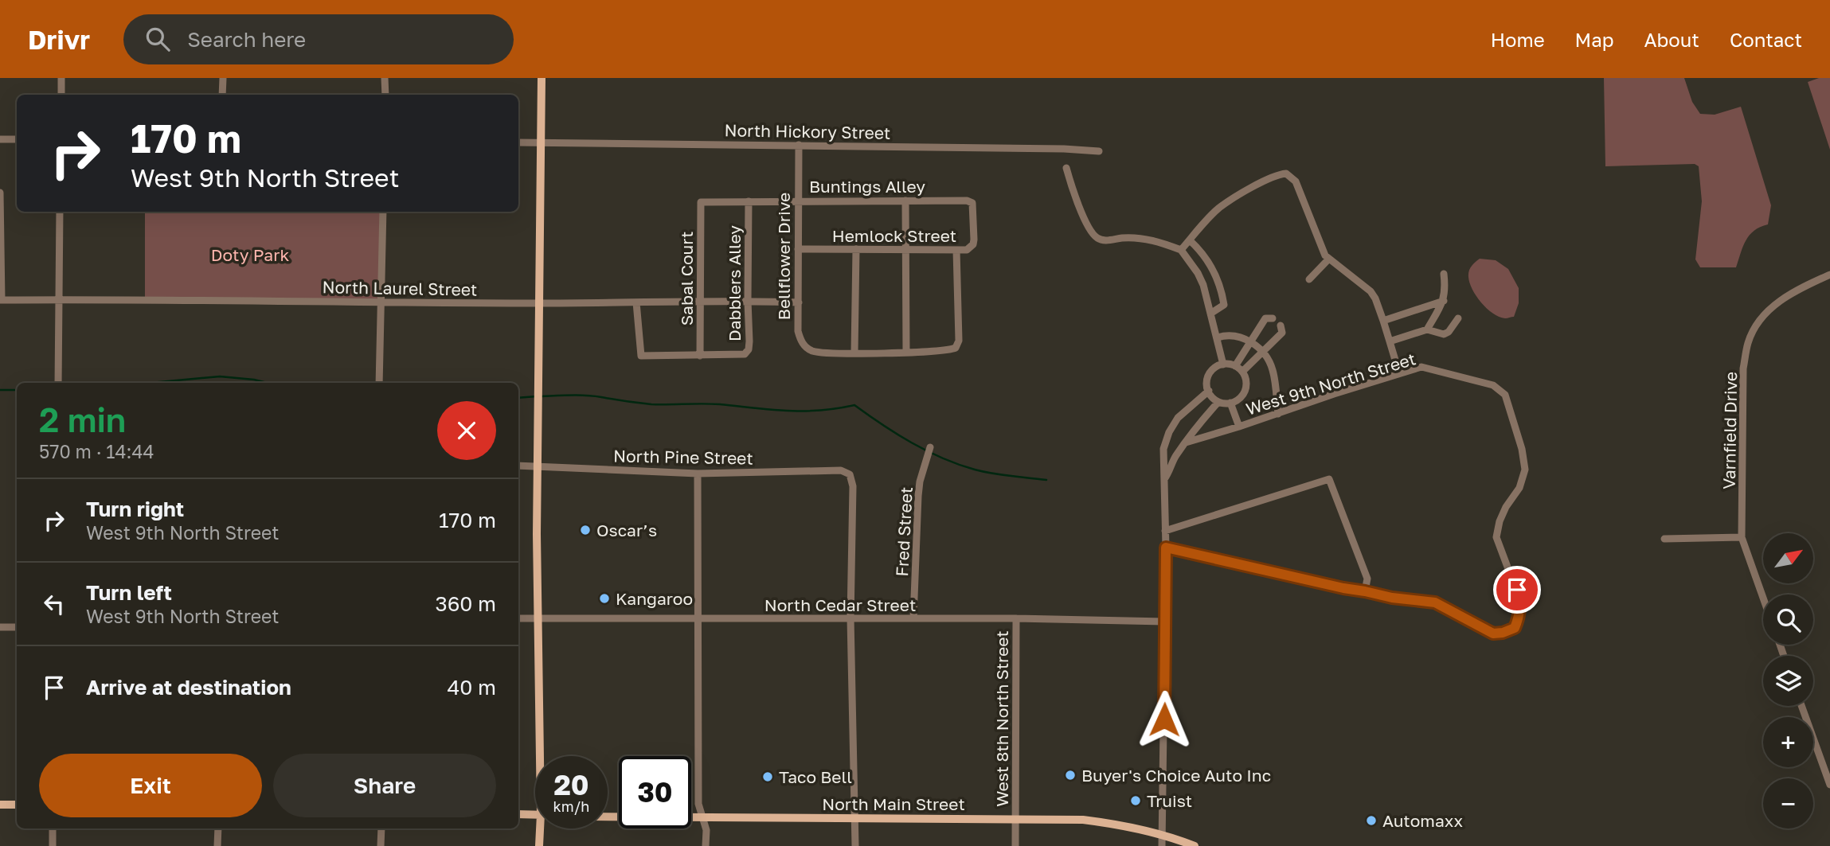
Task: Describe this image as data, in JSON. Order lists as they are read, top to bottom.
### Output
{
  "streets": {
    "main road": ["North Main Street"],
    "street": [
      "North Hickory Street",
      "Buntings Alley",
      "Hemlock Street",
      "Bellflower Drive",
      "Sabal Court",
      "Dabblers Alley",
      "North Laurel Street",
      "West 9th North Street",
      "Varnfield Drive",
      "North Pine Street",
      "Fred Street",
      "North Cedar Street",
      "West 8th North Street"
    ]
  },
  "crossings": [
    ["North Hickory Street", "Bellflower Drive"],
    ["Buntings Alley", "Hemlock Street"],
    ["Buntings Alley", "Bellflower Drive"],
    ["Buntings Alley", "Sabal Court"],
    ["Buntings Alley", "Dabblers Alley"],
    ["Hemlock Street", "Bellflower Drive"],
    ["Bellflower Drive", "North Laurel Street"],
    ["Sabal Court", "Dabblers Alley"],
    ["Sabal Court", "North Laurel Street"],
    ["Dabblers Alley", "North Laurel Street"],
    ["North Pine Street", "North Cedar Street"],
    ["Fred Street", "North Cedar Street"],
    ["North Cedar Street", "West 8th North Street"],
    ["West 8th North Street", "North Main Street"]
  ],
  "parks": ["Doty Park"],
  "places": [
    "Oscar’s",
    "Kangaroo",
    "Buyer's Choice Auto Inc",
    "Taco Bell",
    "Truist",
    "Automaxx"
  ],
  "north": "top right",
  "page": {
    "header": "Drivr",
    "search": "Search here",
    "nav": [
      "Home",
      "Map",
      "About",
      "Contact"
    ],
    "turn": ["170 m", "West 9th North Street"],
    "heading": ["2 min", "570 m · 14:44"],
    "list": [
      {
        "name": "Turn right",
        "note": "West 9th North Street",
        "value": "170 m"
      },
      {
        "name": "Turn left",
        "note": "West 9th North Street",
        "value": "360 m"
      },
      {
        "name": "Arrive at destination",
        "value": "40 m"
      }
    ],
    "map_buttons": ["+", "−"],
    "buttons": ["Exit", "Share"],
    "speed": "20 km/h",
    "limit": "30"
  }
}
